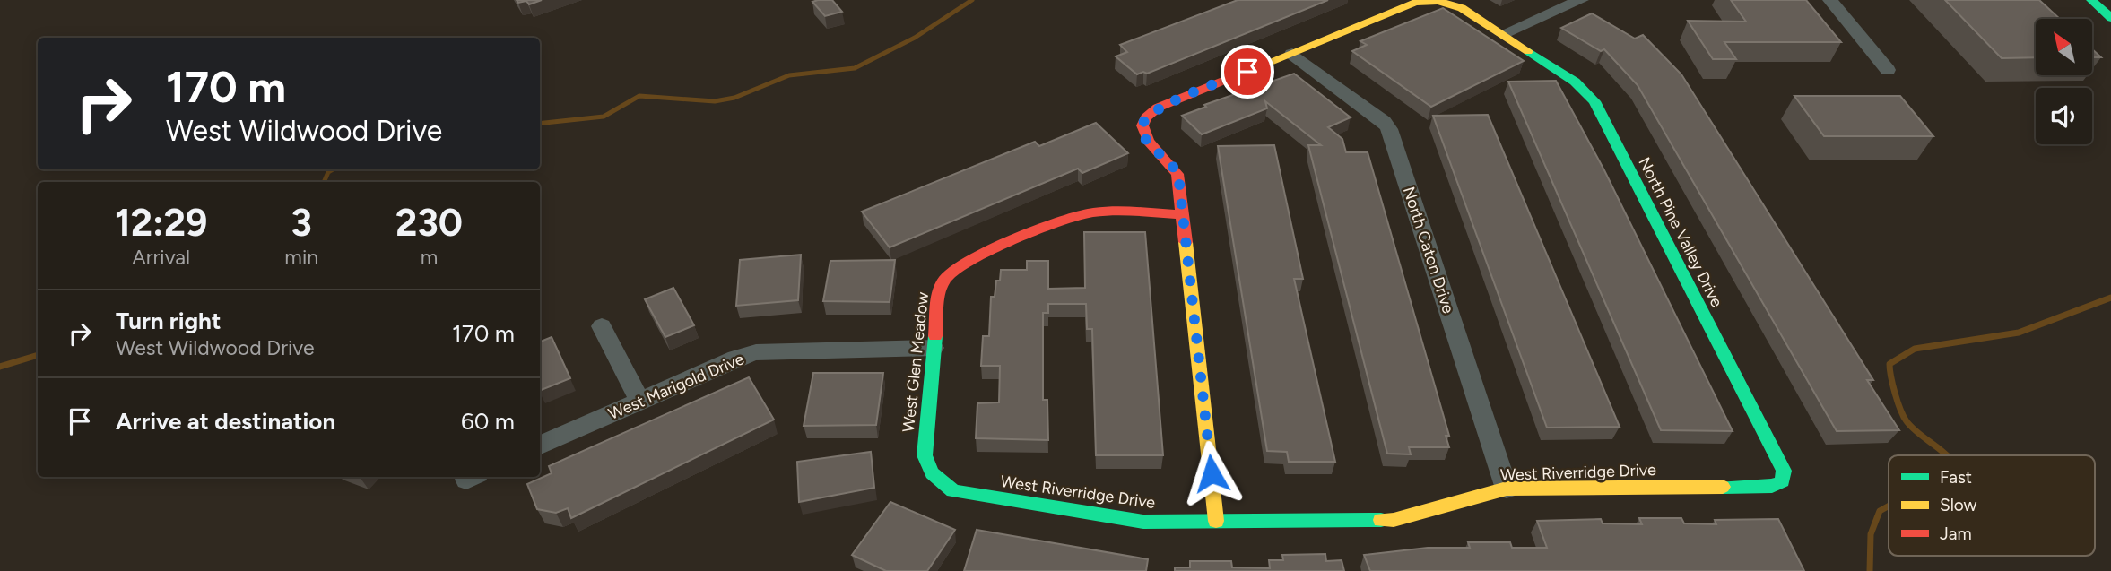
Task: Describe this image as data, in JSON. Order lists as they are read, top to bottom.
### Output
{
  "streets": {
    "main road": ["North Pine Valley Drive", "West Glen Meadow", "West Riverridge Drive"],
    "street": ["North Caton Drive", "West Marigold Drive"]
  },
  "crossings": [
    ["North Pine Valley Drive", "North Caton Drive"],
    ["North Pine Valley Drive", "West Glen Meadow"],
    ["North Pine Valley Drive", "West Riverridge Drive"],
    ["North Caton Drive", "West Riverridge Drive"],
    ["West Glen Meadow", "West Marigold Drive"],
    ["West Glen Meadow", "West Riverridge Drive"]
  ],
  "legend": ["Fast", "Slow", "Jam"],
  "north": "top left",
  "page": {
    "turn": ["170 m", "West Wildwood Drive"],
    "eta": [
      "12:29",
      "Arrival",
      "3",
      "min",
      "230",
      "m"
    ],
    "list": [
      {
        "name": "Turn right",
        "note": "West Wildwood Drive",
        "value": "170 m"
      },
      {
        "name": "Arrive at destination",
        "value": "60 m"
      }
    ]
  }
}
